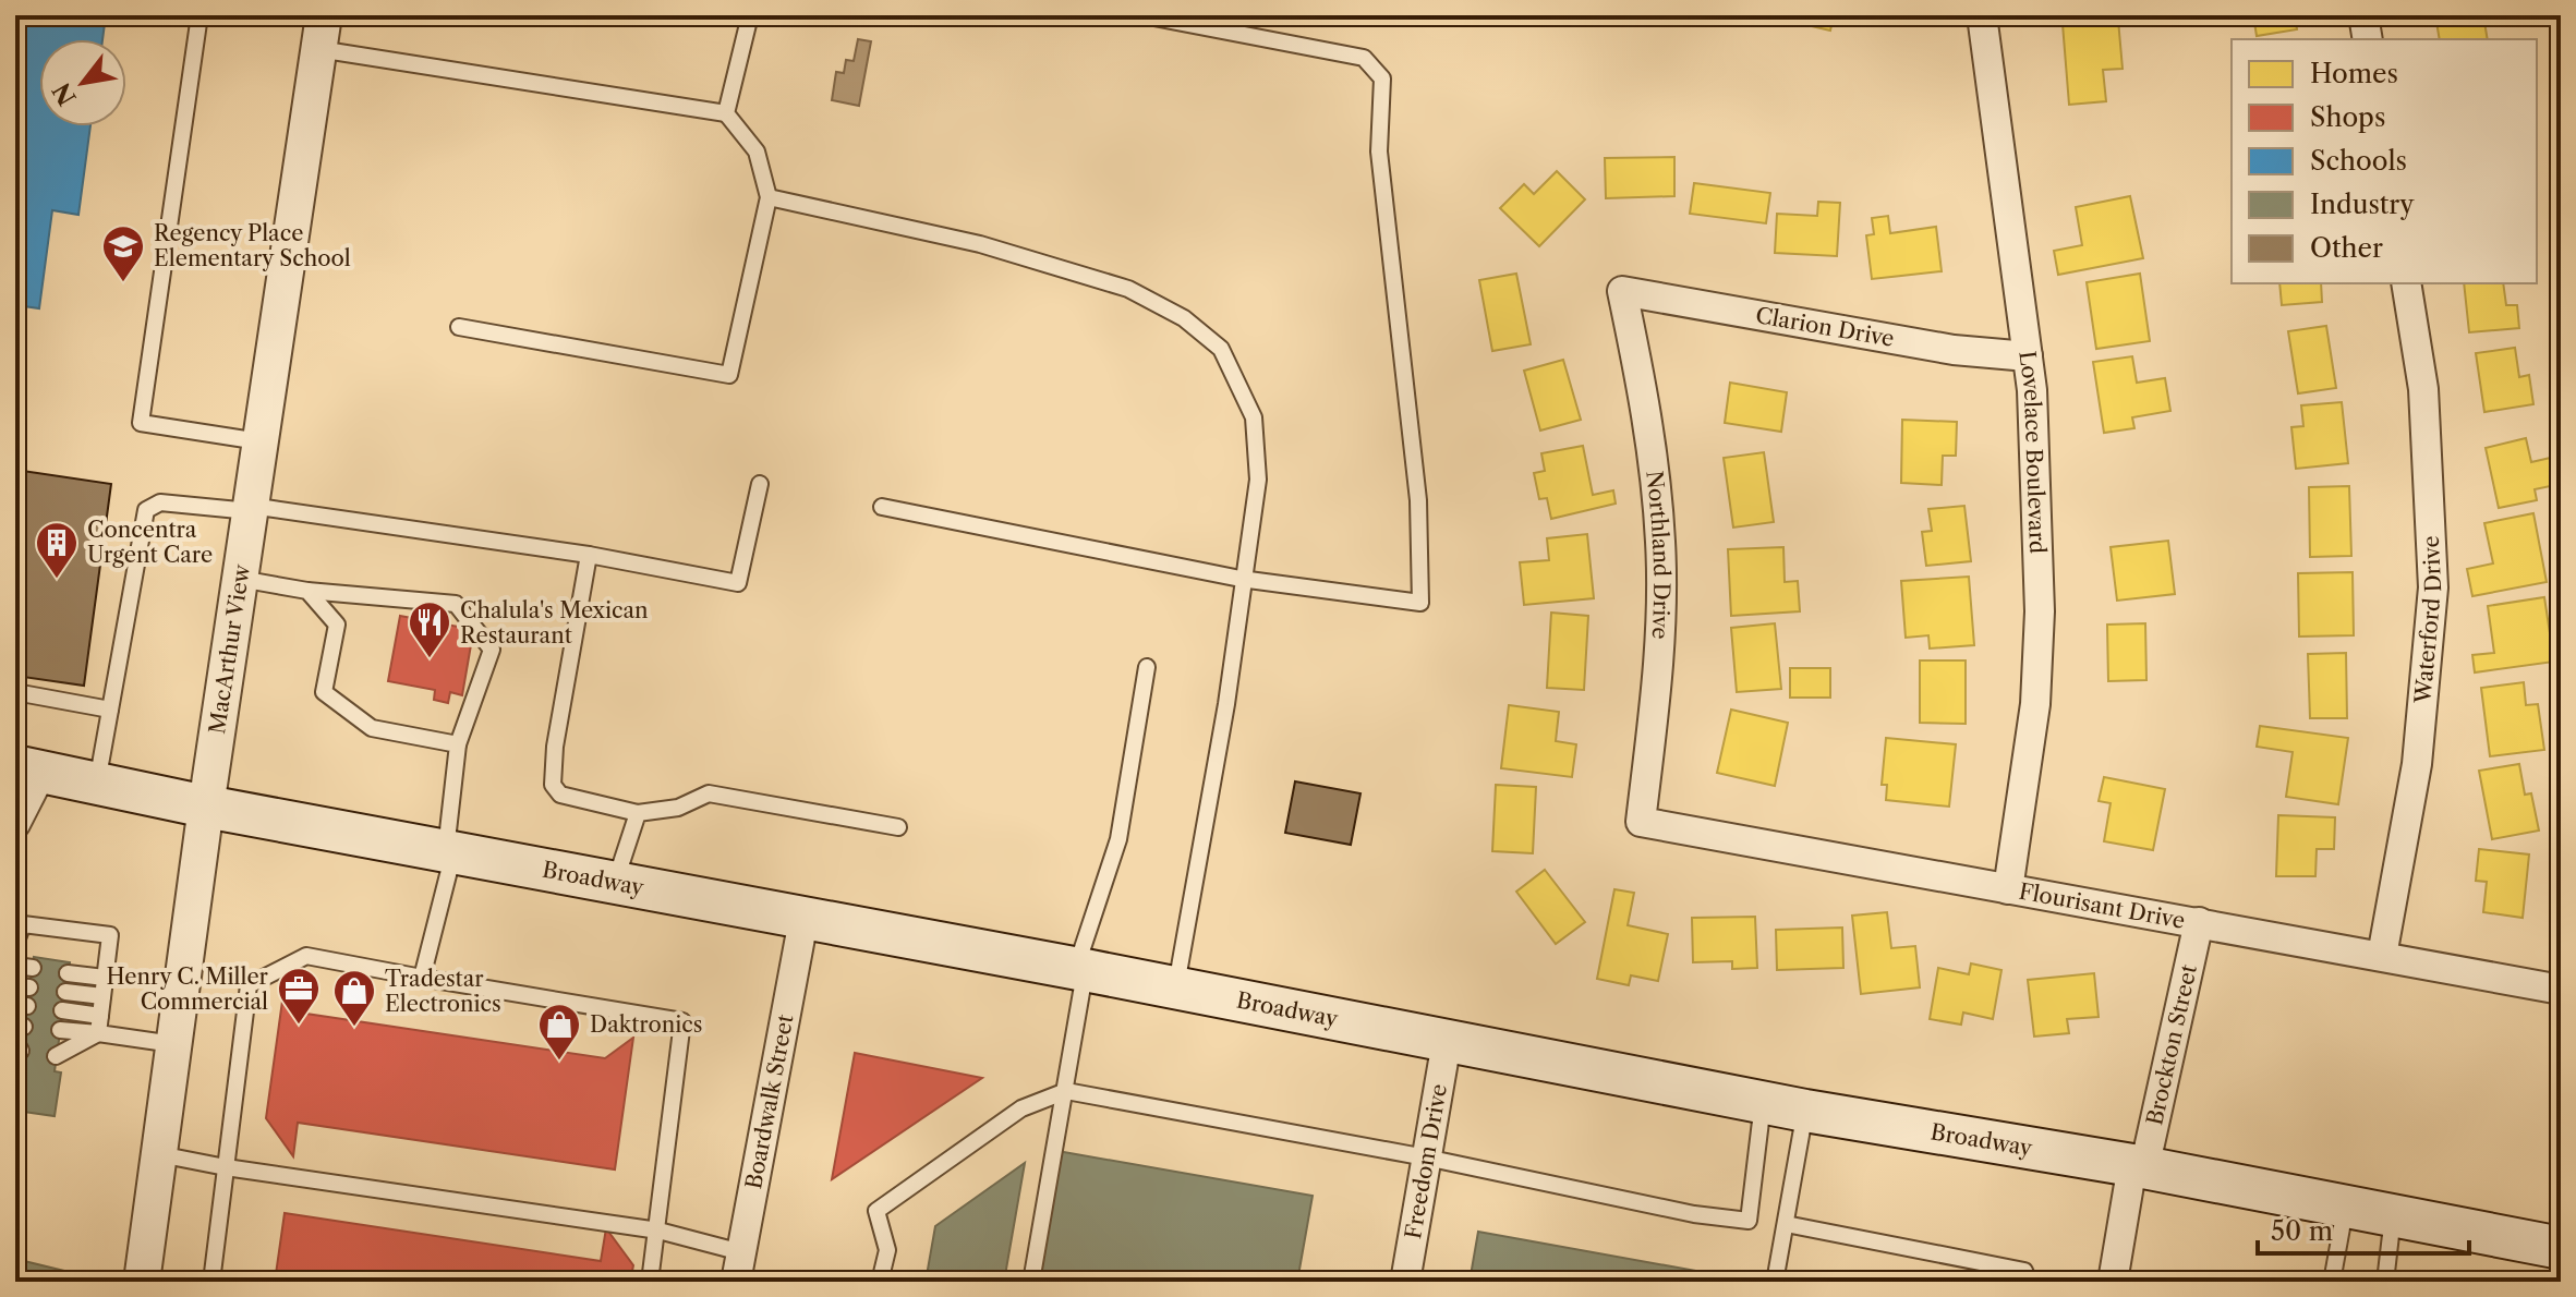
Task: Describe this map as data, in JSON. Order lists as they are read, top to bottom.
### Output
{
  "streets": {
    "main road": ["Broadway"],
    "street": [
      "Clarion Drive",
      "Lovelace Boulevard",
      "Northland Drive",
      "Waterford Drive",
      "MacArthur View",
      "Flourisant Drive",
      "Brockton Street",
      "Boardwalk Street",
      "Freedom Drive"
    ]
  },
  "crossings": [
    ["Clarion Drive", "Lovelace Boulevard"],
    ["Clarion Drive", "Northland Drive"],
    ["Lovelace Boulevard", "Flourisant Drive"],
    ["Northland Drive", "Flourisant Drive"],
    ["Waterford Drive", "Flourisant Drive"],
    ["MacArthur View", "Broadway"],
    ["Broadway", "Brockton Street"],
    ["Broadway", "Boardwalk Street"],
    ["Broadway", "Freedom Drive"],
    ["Flourisant Drive", "Brockton Street"]
  ],
  "places": {
    "school or university": ["Regency Place Elementary School"],
    "building": ["Concentra Urgent Care"],
    "restaurant": ["Chalula's Mexican Restaurant"],
    "office": ["Henry C. Miller Commercial"],
    "shop": ["Tradestar Electronics", "Daktronics"]
  },
  "legend": [
    "Homes",
    "Shops",
    "Schools",
    "Industry",
    "Other"
  ],
  "scale_bar": "50 m",
  "north": "bottom left"
}
